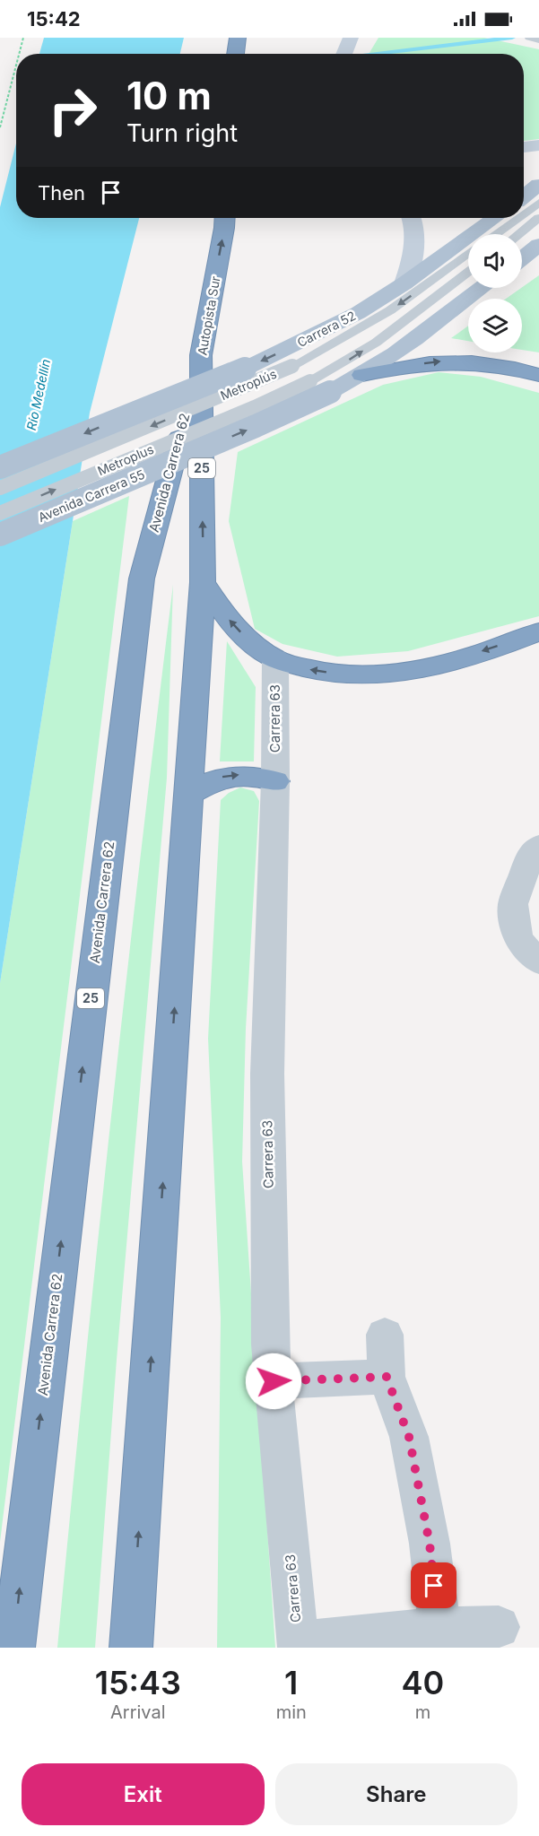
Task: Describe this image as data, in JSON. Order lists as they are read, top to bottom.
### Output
{
  "streets": {
    "highway": ["Autopista Sur", "25", "Avenida Carrera 62"],
    "main road": ["Carrera 52", "Avenida Carrera 55"],
    "street": ["Carrera 63"],
    "lane": ["Metroplús", "Metroplus"]
  },
  "crossings": [
    ["Autopista Sur", "25"],
    ["Autopista Sur", "Avenida Carrera 62"],
    ["Metroplus", "Avenida Carrera 55"]
  ],
  "one_way": [
    "Autopista Sur",
    "Carrera 52",
    "Metroplus",
    "Avenida Carrera 55"
  ],
  "water": ["Río Medellín"],
  "page": {
    "status": "15:42",
    "turn": ["10 m", "Turn right"],
    "then": "Then",
    "eta": [
      "15:43",
      "Arrival",
      "1",
      "min",
      "40",
      "m"
    ],
    "buttons": ["Exit", "Share"]
  }
}
